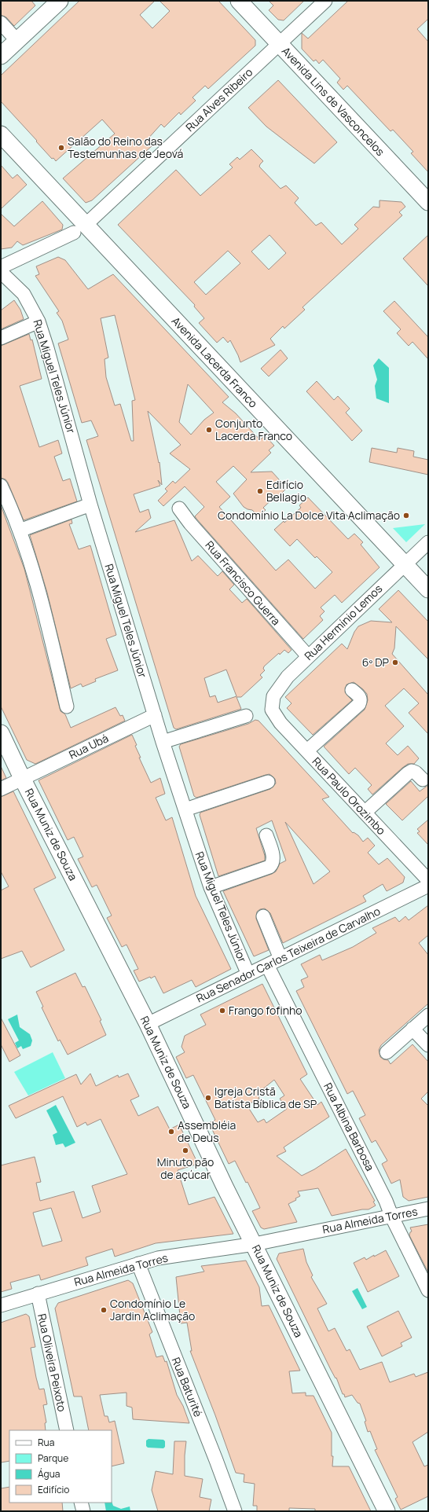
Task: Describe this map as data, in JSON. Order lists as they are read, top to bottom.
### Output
{
  "streets": {
    "street": [
      "Rua Alves Ribeiro",
      "Avenida Lins de Vasconcelos",
      "Avenida Lacerda Franco",
      "Rua Miguel Teles Júnior",
      "Rua Francisco Guerra",
      "Rua Hermínio Lemos",
      "Rua Ubá",
      "Rua Paulo Orozimbo",
      "Rua Muniz de Souza",
      "Rua Senador Carlos Teixeira de Carvalho",
      "Rua Albina Barbosa",
      "Rua Almeida Torres",
      "Rua Oliveira Peixoto",
      "Rua Baturité"
    ]
  },
  "crossings": [
    ["Rua Alves Ribeiro", "Avenida Lins de Vasconcelos"],
    ["Rua Alves Ribeiro", "Avenida Lacerda Franco"],
    ["Avenida Lacerda Franco", "Rua Hermínio Lemos"],
    ["Rua Miguel Teles Júnior", "Rua Ubá"],
    ["Rua Miguel Teles Júnior", "Rua Senador Carlos Teixeira de Carvalho"],
    ["Rua Francisco Guerra", "Rua Hermínio Lemos"],
    ["Rua Hermínio Lemos", "Rua Paulo Orozimbo"],
    ["Rua Ubá", "Rua Muniz de Souza"],
    ["Rua Muniz de Souza", "Rua Senador Carlos Teixeira de Carvalho"],
    ["Rua Muniz de Souza", "Rua Almeida Torres"],
    ["Rua Senador Carlos Teixeira de Carvalho", "Rua Albina Barbosa"],
    ["Rua Albina Barbosa", "Rua Almeida Torres"],
    ["Rua Almeida Torres", "Rua Oliveira Peixoto"],
    ["Rua Almeida Torres", "Rua Baturité"]
  ],
  "places": [
    "Salão do Reino das Testemunhas de Jeová",
    "Conjunto Lacerda Franco",
    "Edifício Bellagio",
    "Condomínio La Dolce Vita Aclimação",
    "6º DP",
    "Frango fofinho",
    "Igreja Cristã Batista Bíblica de SP",
    "Assembléia de Deus",
    "Minuto pão de açúcar",
    "Condomínio Le Jardin Aclimação"
  ],
  "legend": [
    "Rua",
    "Parque",
    "Água",
    "Edifício"
  ]
}
